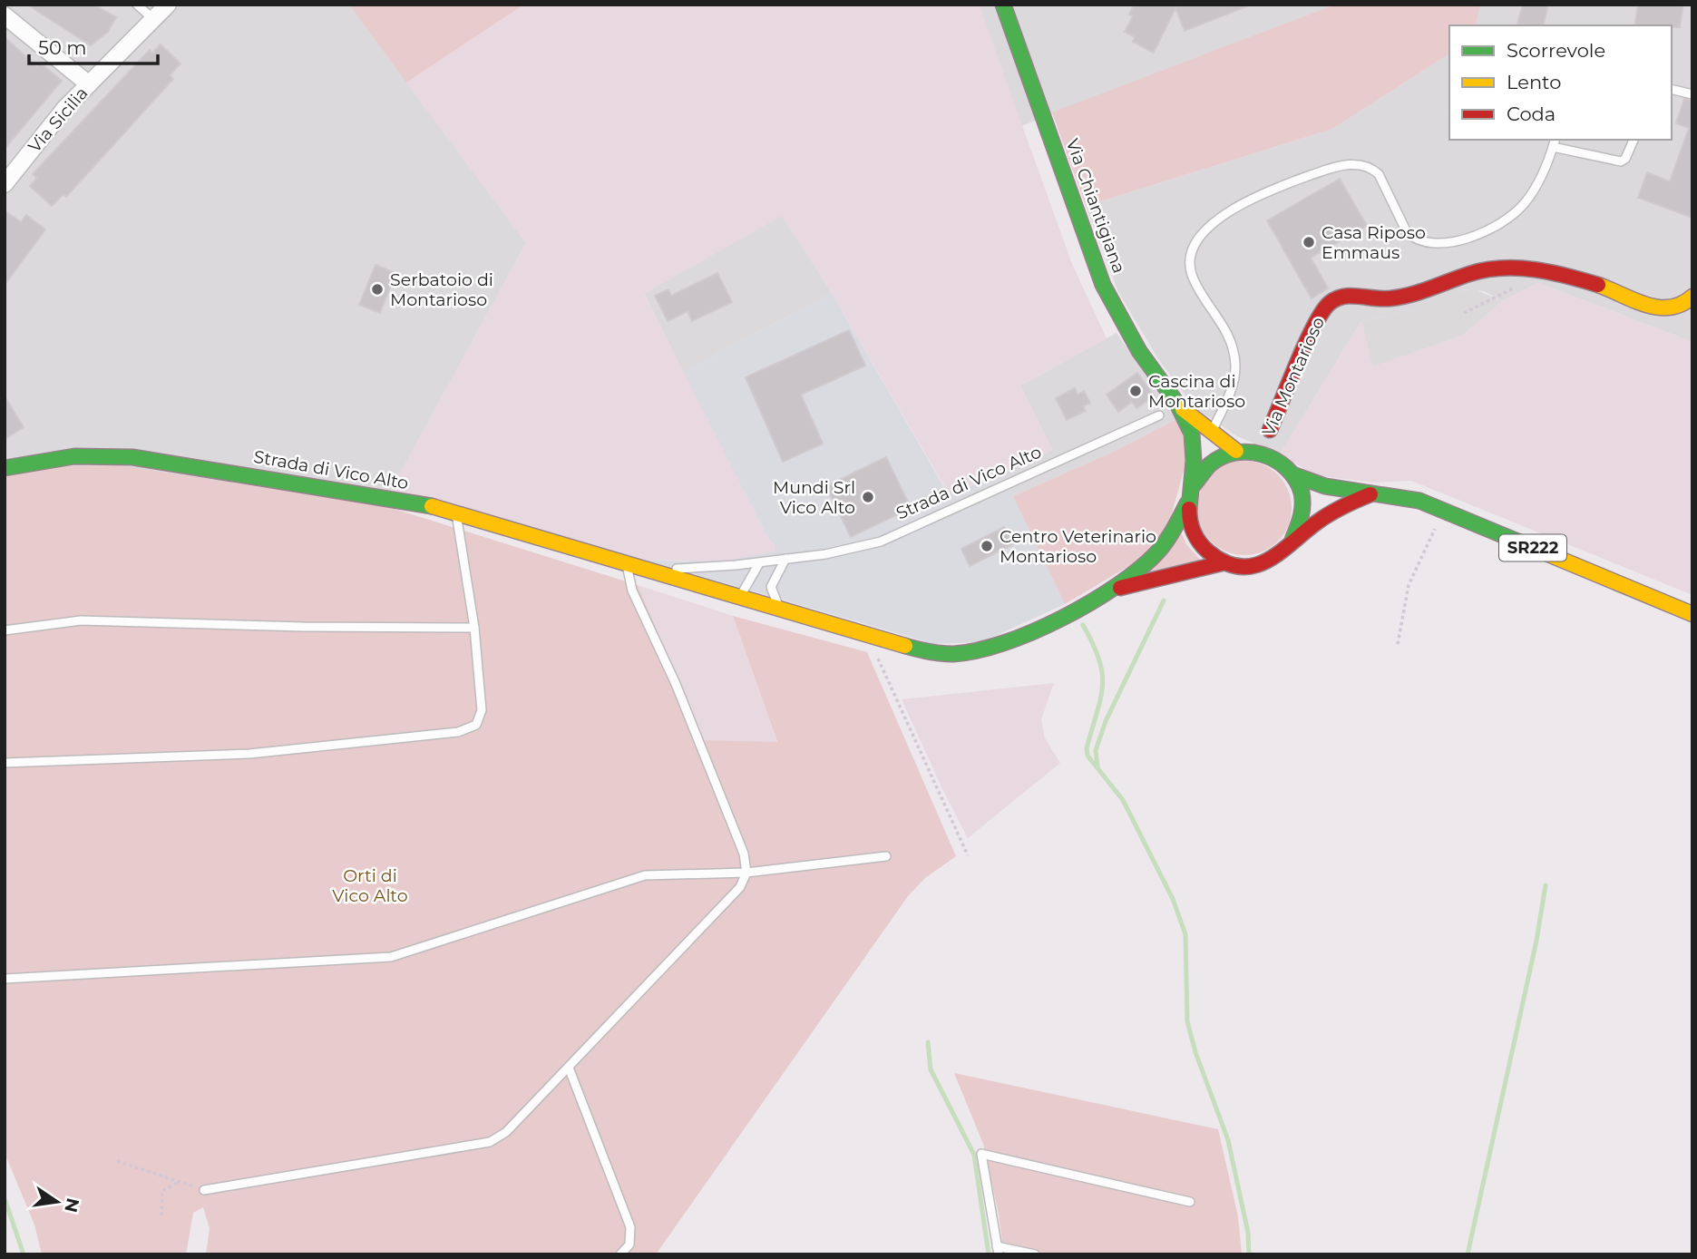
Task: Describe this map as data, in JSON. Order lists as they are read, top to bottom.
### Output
{
  "streets": {
    "street": [
      "Via Sicilia",
      "Via Chiantigiana",
      "Via Montarioso",
      "Strada di Vico Alto",
      "SR222"
    ]
  },
  "crossings": [
    ["Via Chiantigiana", "Via Montarioso"],
    ["Via Chiantigiana", "Strada di Vico Alto"],
    ["Via Montarioso", "Strada di Vico Alto"]
  ],
  "parks": ["Orti di Vico Alto"],
  "places": [
    "Casa Riposo Emmaus",
    "Serbatoio di Montarioso",
    "Cascina di Montarioso",
    "Mundi Srl Vico Alto",
    "Centro Veterinario Montarioso"
  ],
  "legend": ["Scorrevole", "Lento", "Coda"],
  "scale_bar": "50 m",
  "north": "right"
}
